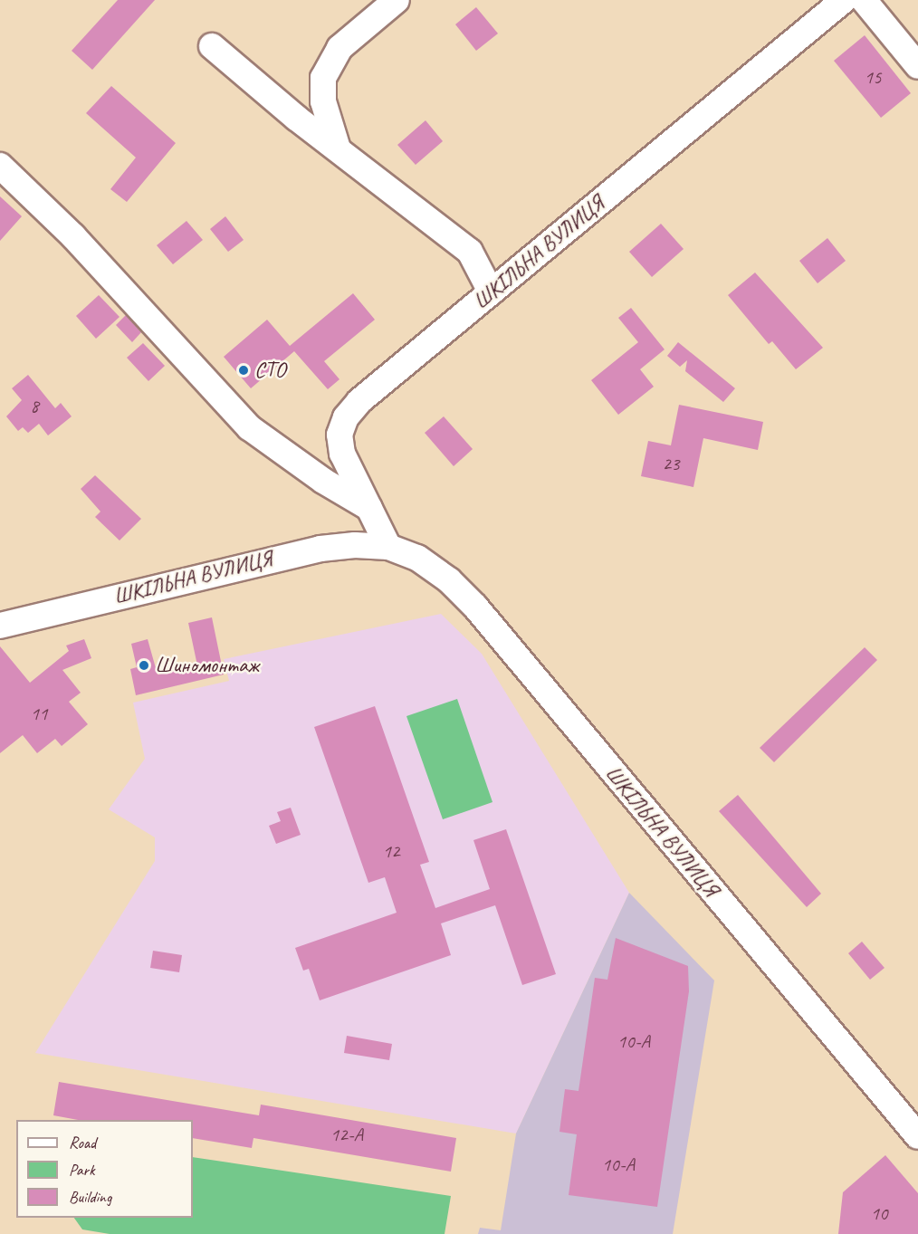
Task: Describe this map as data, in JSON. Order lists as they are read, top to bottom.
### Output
{
  "streets": {
    "street": ["ШКІЛЬНА ВУЛИЦЯ"]
  },
  "places": ["СТО", "Шиномонтаж"],
  "house_numbers": [
    "15",
    "8",
    "23",
    "11",
    "12",
    "10-А",
    "12-А",
    "10-А",
    "10"
  ],
  "legend": ["Road", "Park", "Building"]
}
